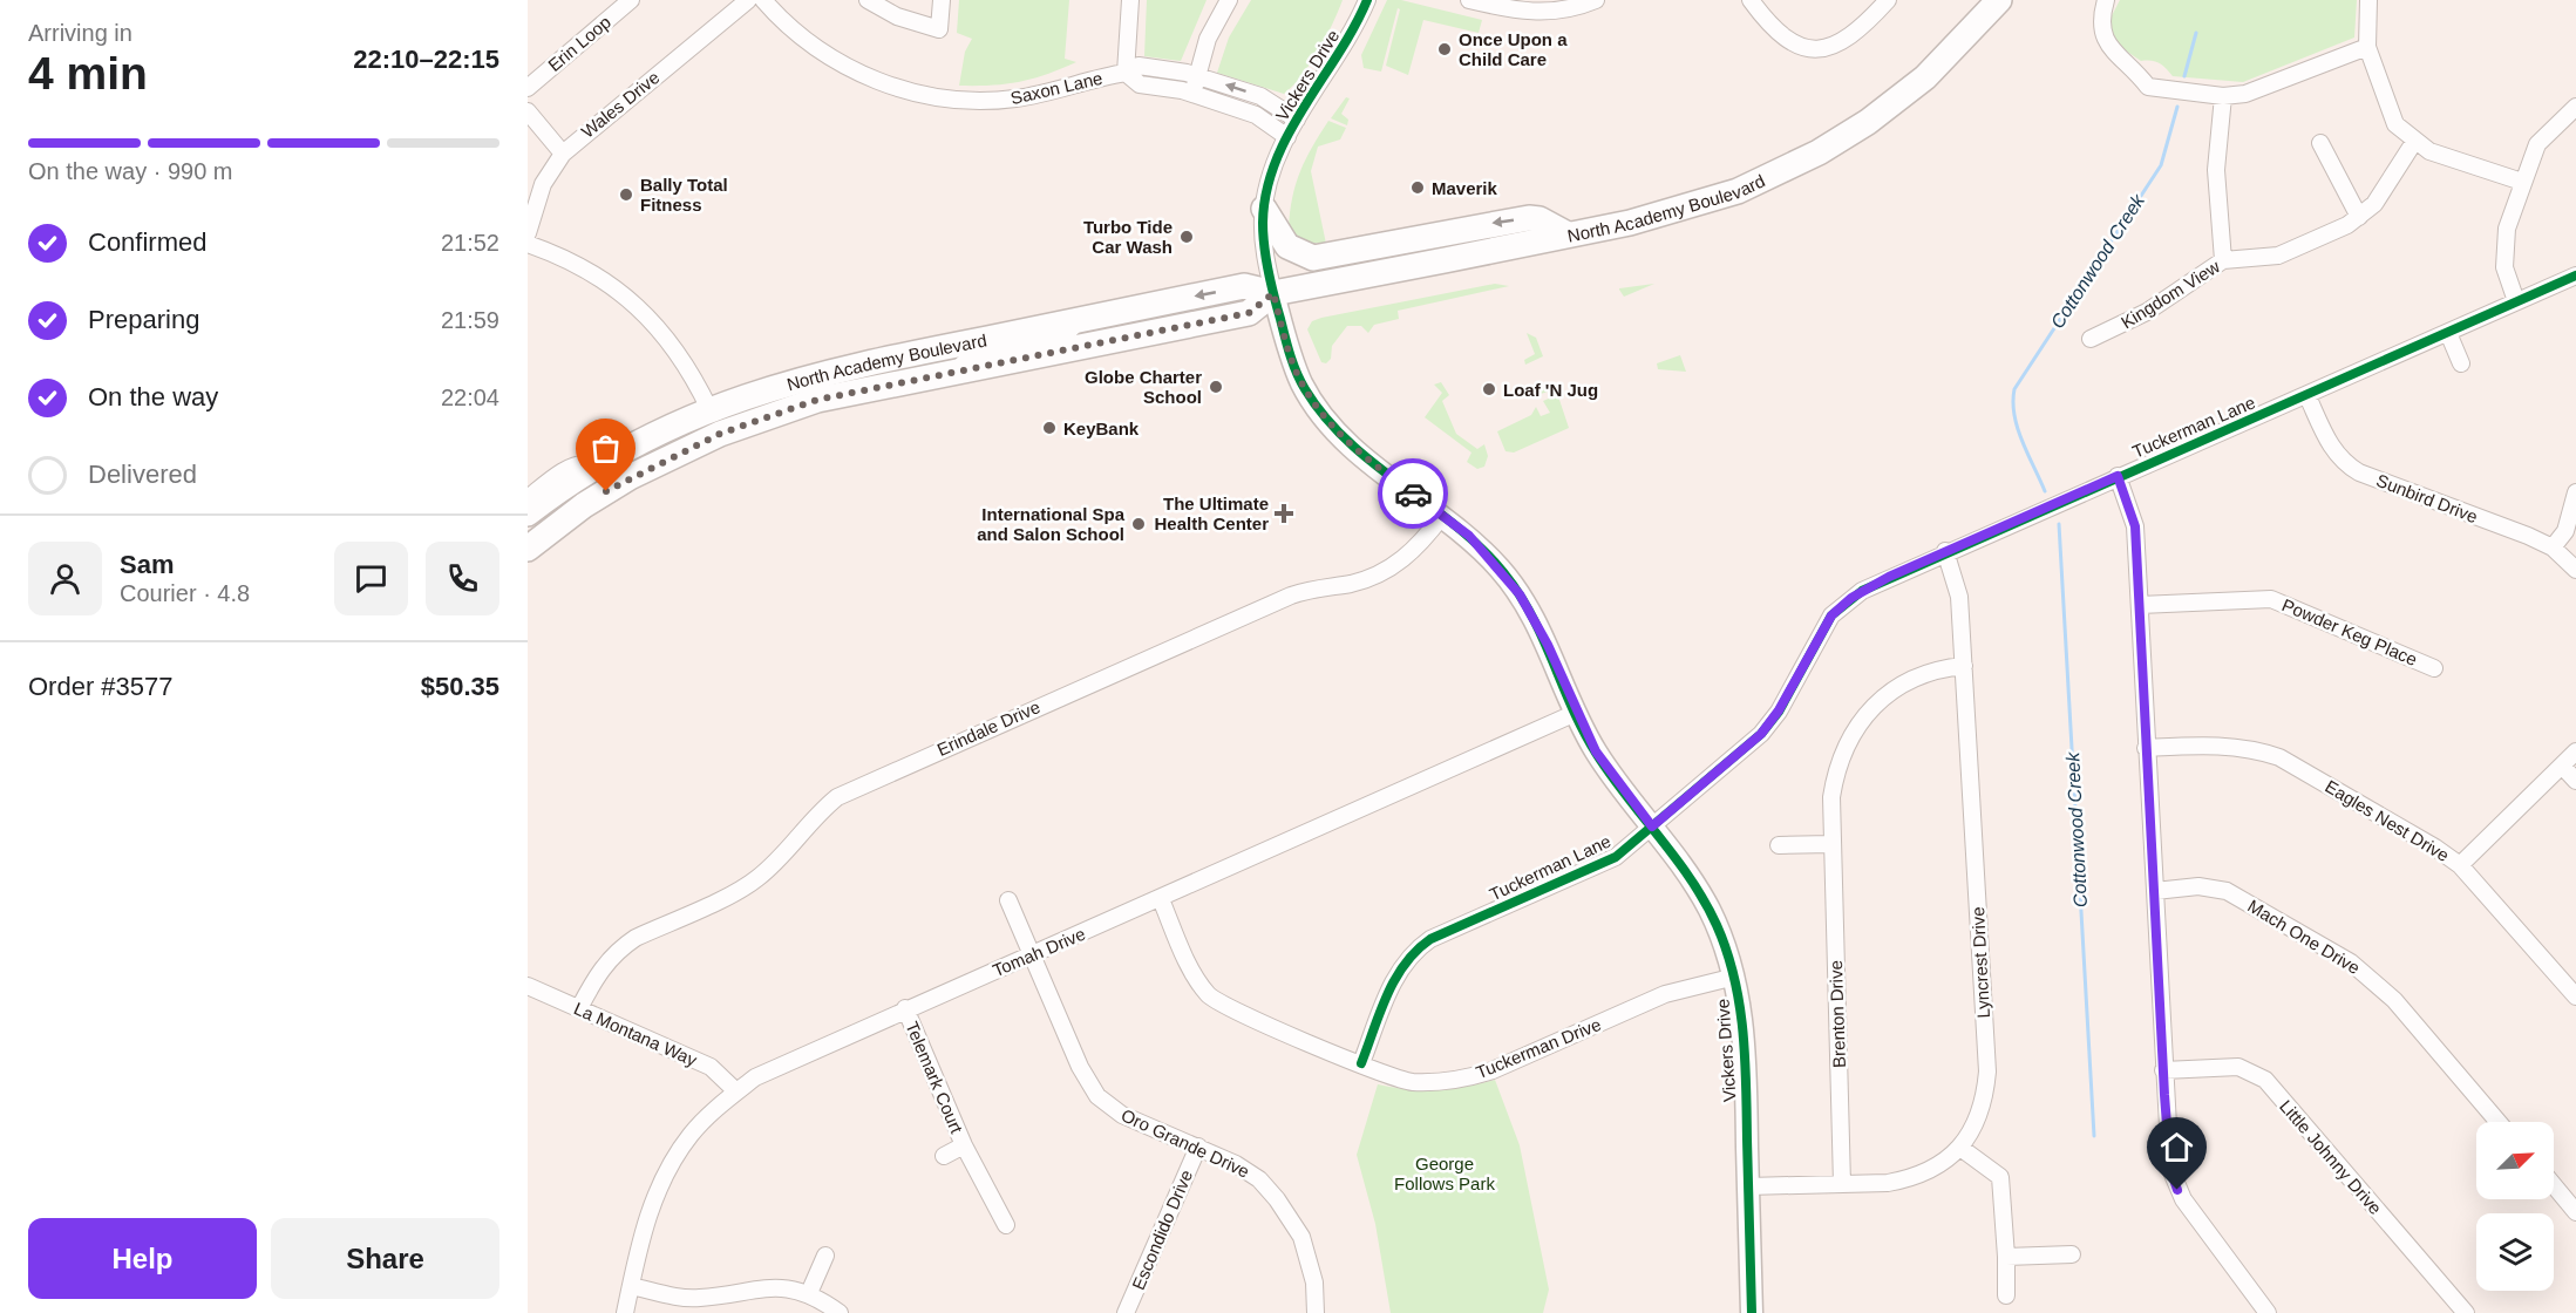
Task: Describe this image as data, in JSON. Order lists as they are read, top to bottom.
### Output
{
  "streets": {
    "highway": ["North Academy Boulevard"],
    "main road": ["Vickers Drive"],
    "street": [
      "Erin Loop",
      "Saxon Lane",
      "Wales Drive",
      "Kingdom View",
      "Tuckerman Lane",
      "Sunbird Drive",
      "Powder Keg Place",
      "Erindale Drive",
      "Eagles Nest Drive",
      "Mach One Drive",
      "Tomah Drive",
      "Lyncrest Drive",
      "Brenton Drive",
      "La Montana Way",
      "Tuckerman Drive",
      "Telemark Court",
      "Oro Grande Drive",
      "Little Johnny Drive",
      "Escondido Drive"
    ]
  },
  "crossings": [
    ["Vickers Drive", "Saxon Lane"],
    ["Vickers Drive", "North Academy Boulevard"],
    ["Vickers Drive", "Tuckerman Lane"],
    ["Vickers Drive", "Erindale Drive"],
    ["Vickers Drive", "Tomah Drive"],
    ["Vickers Drive", "Lyncrest Drive"],
    ["Vickers Drive", "Tuckerman Drive"],
    ["Tuckerman Lane", "Sunbird Drive"],
    ["Tuckerman Lane", "Lyncrest Drive"],
    ["Tuckerman Lane", "Tuckerman Drive"],
    ["Erindale Drive", "La Montana Way"],
    ["Tomah Drive", "La Montana Way"],
    ["Tomah Drive", "Tuckerman Drive"],
    ["Tomah Drive", "Telemark Court"],
    ["Tomah Drive", "Oro Grande Drive"],
    ["Lyncrest Drive", "Brenton Drive"],
    ["Oro Grande Drive", "Escondido Drive"]
  ],
  "water": ["Cottonwood Creek"],
  "parks": ["George Follows Park"],
  "places": {
    "other": [
      "Once Upon a Child Care",
      "Maverik",
      "Bally Total Fitness",
      "Turbo Tide Car Wash",
      "Globe Charter School",
      "Loaf 'N Jug",
      "KeyBank",
      "International Spa and Salon School"
    ],
    "health": ["The Ultimate Health Center"]
  },
  "north": "top right",
  "page": {
    "heading": ["4 min", "Arriving in", "22:10–22:15"],
    "panel": [
      "Sam",
      "Courier · 4.8",
      "Order #3577",
      "$50.35"
    ],
    "bar": "On the way · 990 m",
    "list": [
      ["Confirmed", "21:52"],
      ["Preparing", "21:59"],
      ["On the way", "22:04"],
      "Delivered"
    ],
    "buttons": ["Help", "Share"]
  }
}
